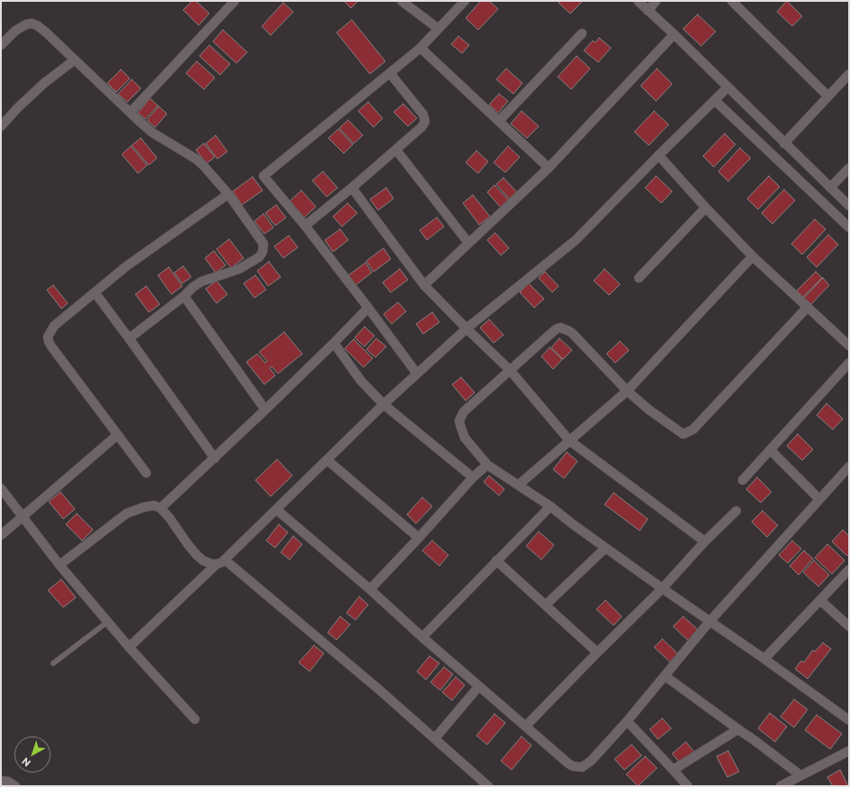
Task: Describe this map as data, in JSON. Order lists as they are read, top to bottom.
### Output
{
  "north": "bottom left"
}
